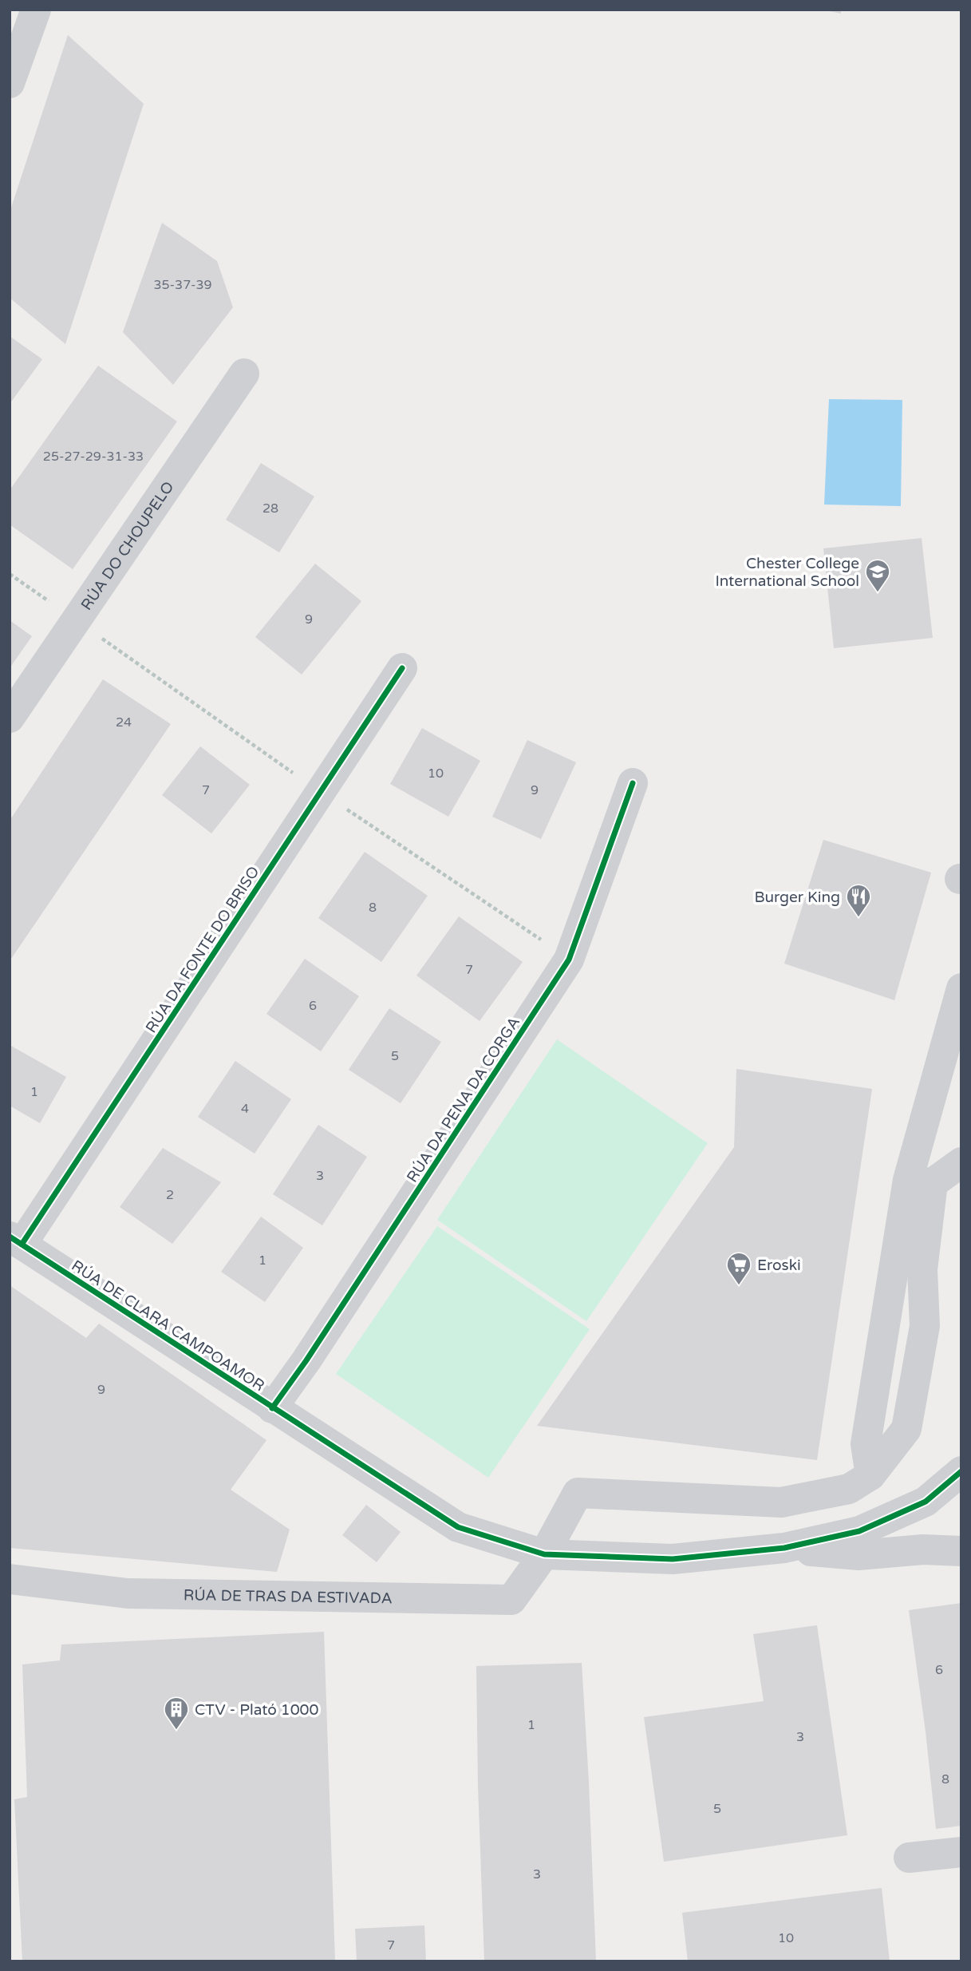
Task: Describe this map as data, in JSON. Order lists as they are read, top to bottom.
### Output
{
  "streets": {
    "street": [
      "RÚA DO CHOUPELO",
      "RÚA DA FONTE DO BRISO",
      "RÚA DA PENA DA CORGA",
      "RÚA DE CLARA CAMPOAMOR",
      "RÚA DE TRAS DA ESTIVADA"
    ]
  },
  "crossings": [
    ["RÚA DA FONTE DO BRISO", "RÚA DE CLARA CAMPOAMOR"],
    ["RÚA DA PENA DA CORGA", "RÚA DE CLARA CAMPOAMOR"],
    ["RÚA DE CLARA CAMPOAMOR", "RÚA DE TRAS DA ESTIVADA"]
  ],
  "places": {
    "school or university": ["Chester College International School"],
    "restaurant": ["Burger King"],
    "supermarket": ["Eroski"],
    "building": ["CTV - Plató 1000"]
  },
  "house_numbers": [
    "35-37-39",
    "25-27-29-31-33",
    "28",
    "9",
    "24",
    "10",
    "7",
    "9",
    "8",
    "7",
    "6",
    "5",
    "1",
    "4",
    "3",
    "2",
    "1",
    "9",
    "6",
    "1",
    "3",
    "8",
    "5",
    "3",
    "10",
    "7"
  ]
}
